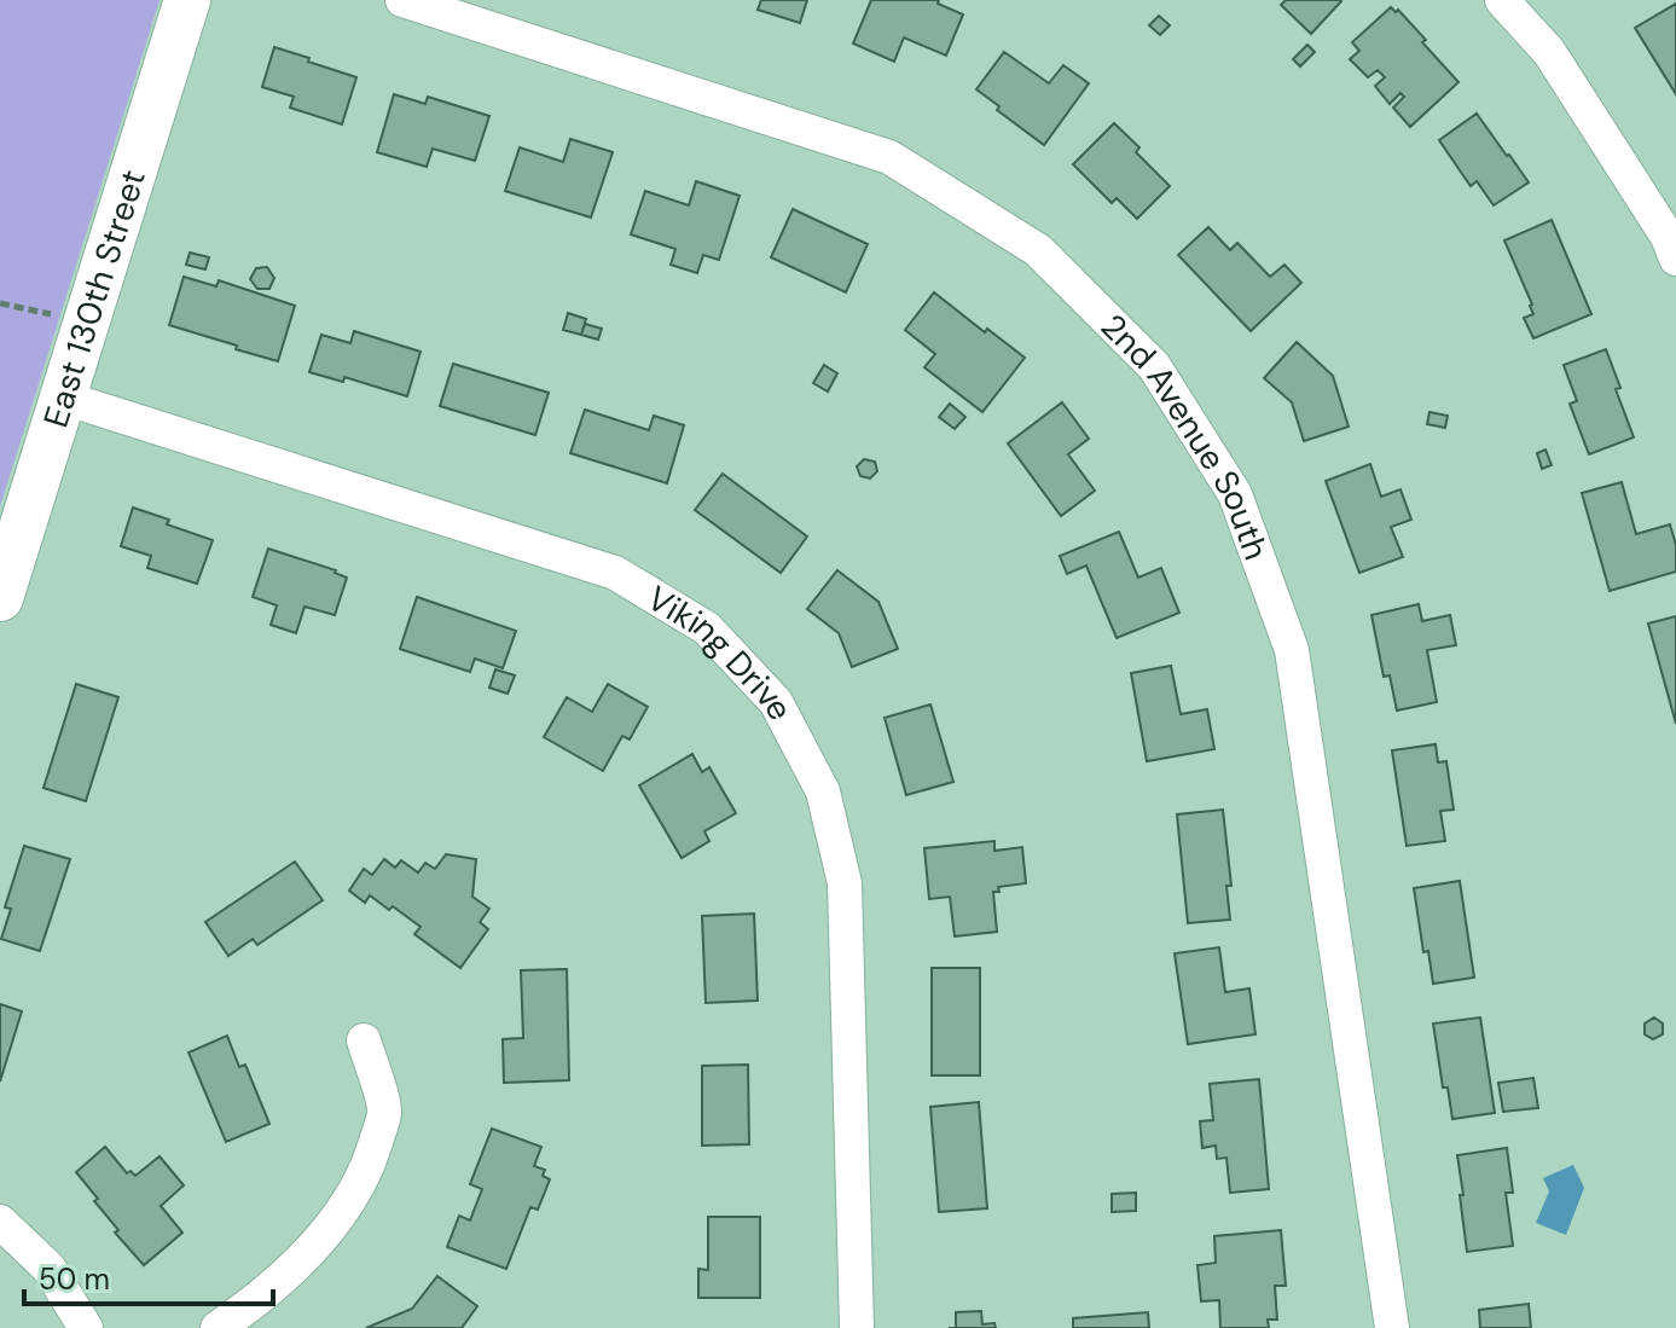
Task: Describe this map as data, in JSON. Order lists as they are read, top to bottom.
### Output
{
  "streets": {
    "street": ["East 130th Street", "2nd Avenue South", "Viking Drive"]
  },
  "crossings": [
    ["East 130th Street", "Viking Drive"]
  ],
  "scale_bar": "50 m"
}
